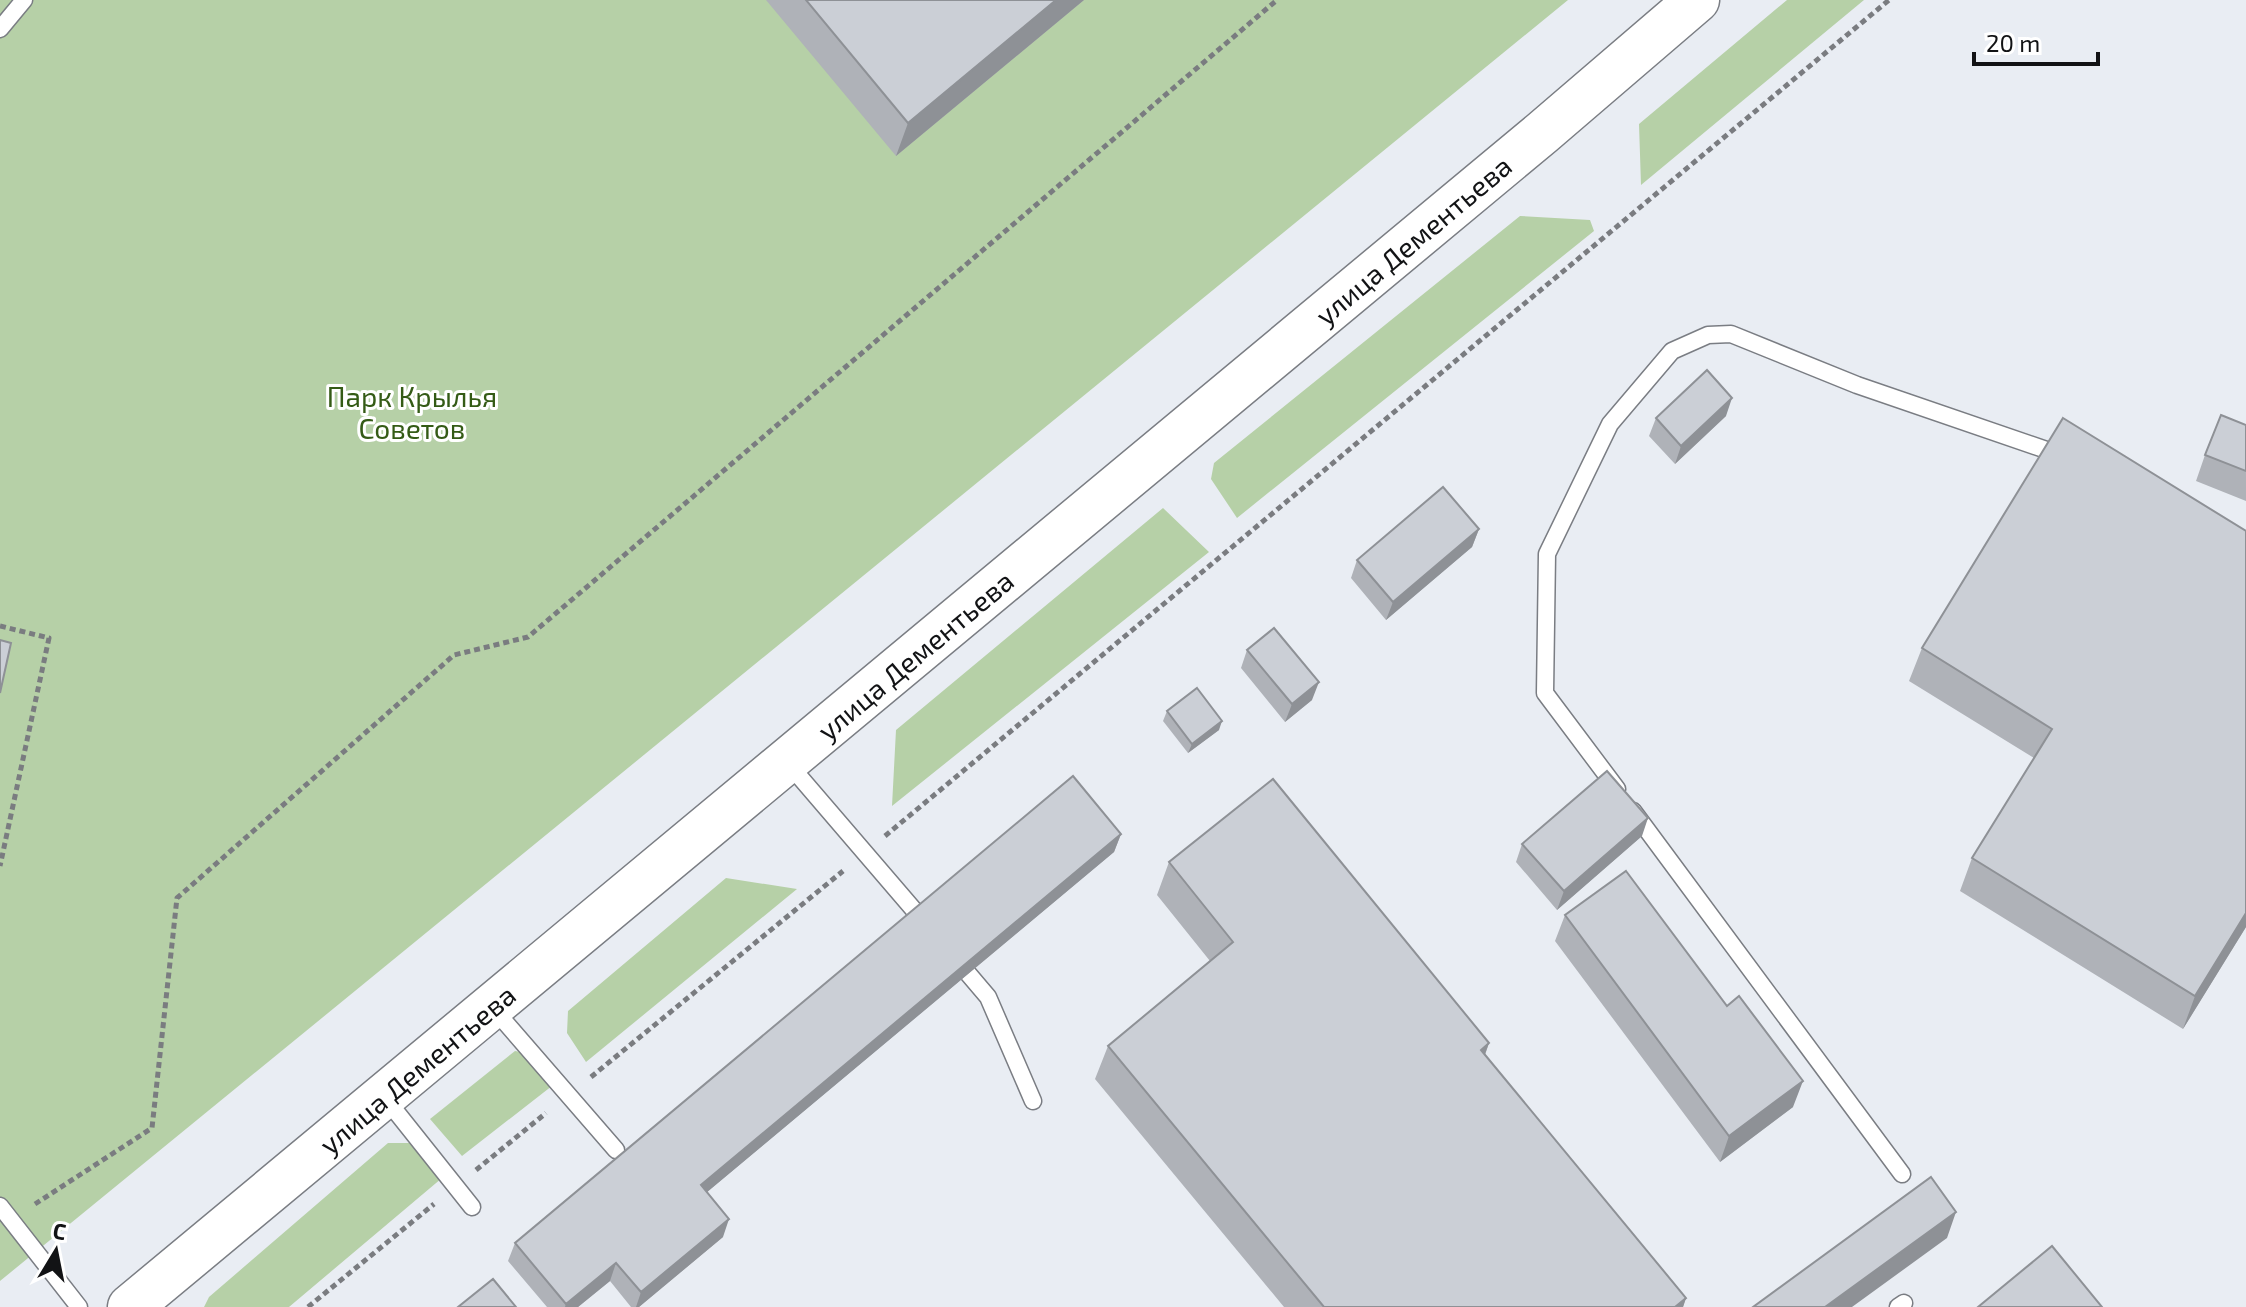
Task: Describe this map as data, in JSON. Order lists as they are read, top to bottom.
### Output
{
  "streets": {
    "main road": ["улица Дементьева"]
  },
  "parks": ["Парк Крылья Советов"],
  "scale_bar": "20 m",
  "north": "top"
}
